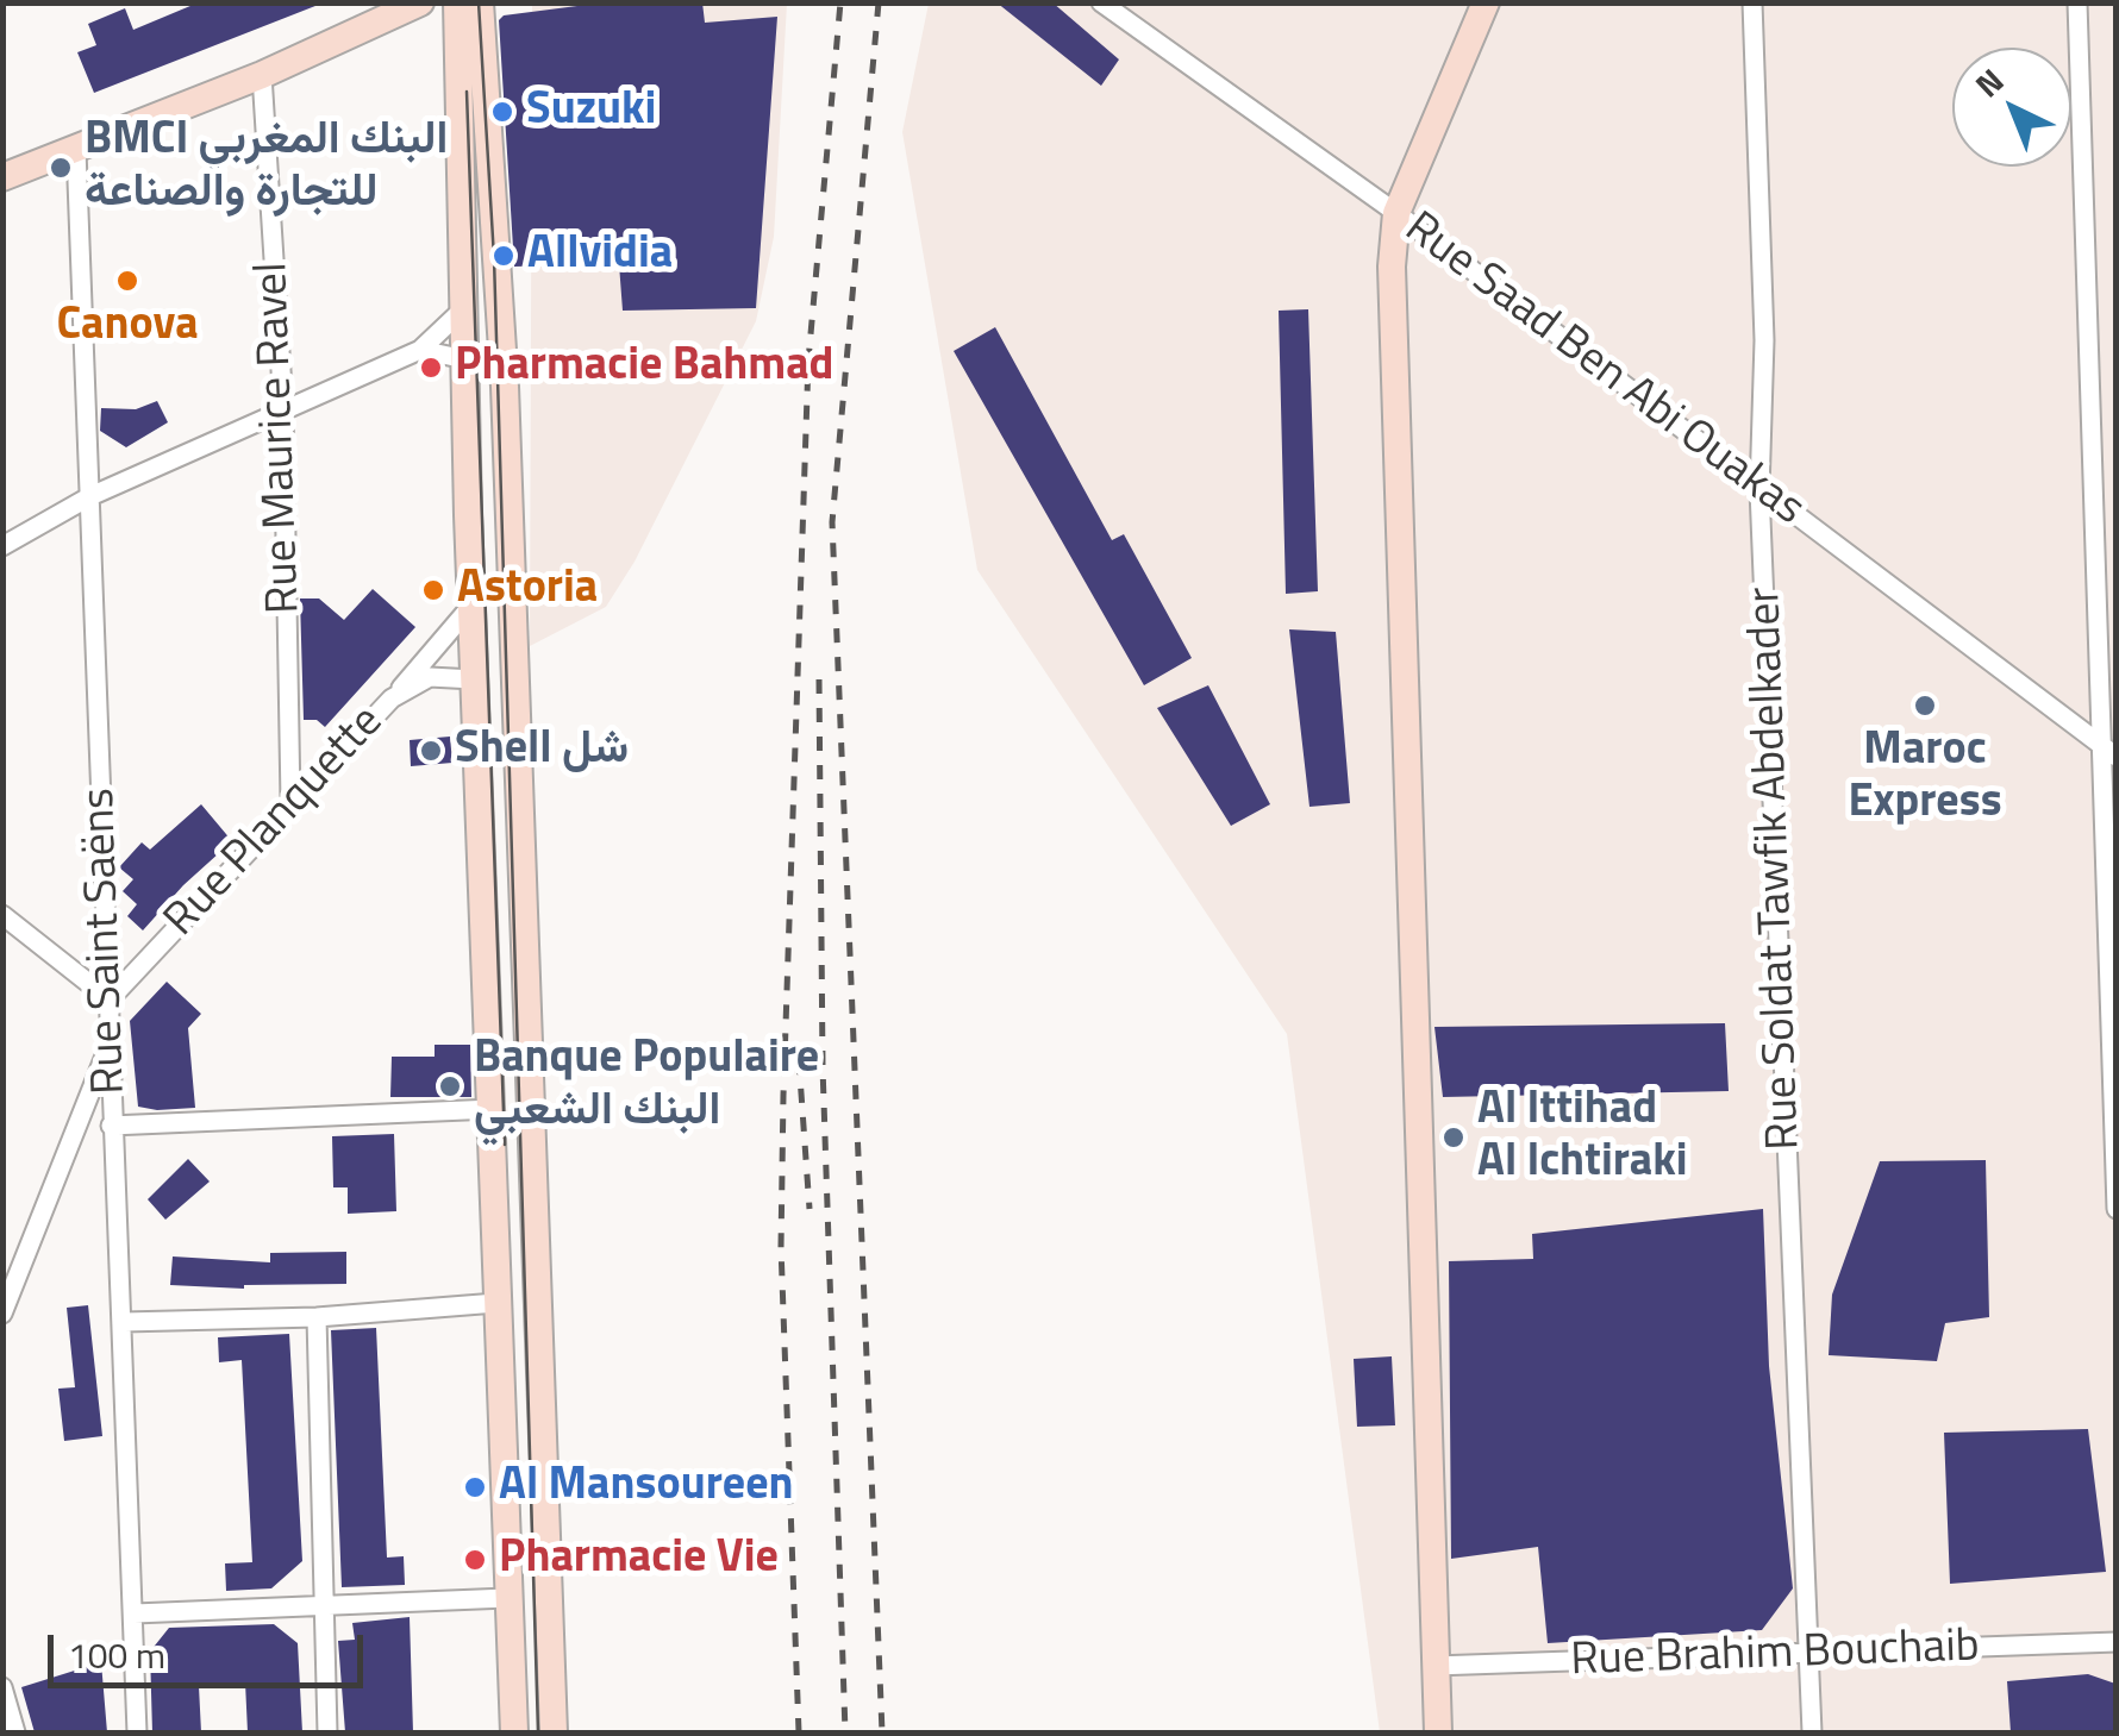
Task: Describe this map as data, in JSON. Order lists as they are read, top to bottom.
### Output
{
  "streets": {
    "street": [
      "Rue Saad Ben Abi Ouakas",
      "Rue Maurice Ravel",
      "Rue Planquette",
      "Rue Soldat Tawfik Abdelkader",
      "Rue Saint Saëns",
      "Rue Brahim Bouchaib"
    ]
  },
  "crossings": [
    ["Rue Saad Ben Abi Ouakas", "Rue Soldat Tawfik Abdelkader"],
    ["Rue Maurice Ravel", "Rue Planquette"],
    ["Rue Planquette", "Rue Saint Saëns"],
    ["Rue Soldat Tawfik Abdelkader", "Rue Brahim Bouchaib"]
  ],
  "places": [
    "Suzuki",
    "BMCI البنك المغربي للتجارة والصناعة",
    "Allvidia",
    "Canova",
    "Pharmacie Bahmad",
    "Astoria",
    "Maroc Express",
    "Shell شل",
    "Banque Populaire البنك الشعبي",
    "Al Ittihad Al Ichtiraki",
    "Al Mansoureen",
    "Pharmacie Vie"
  ],
  "scale_bar": "100 m",
  "north": "top left"
}
